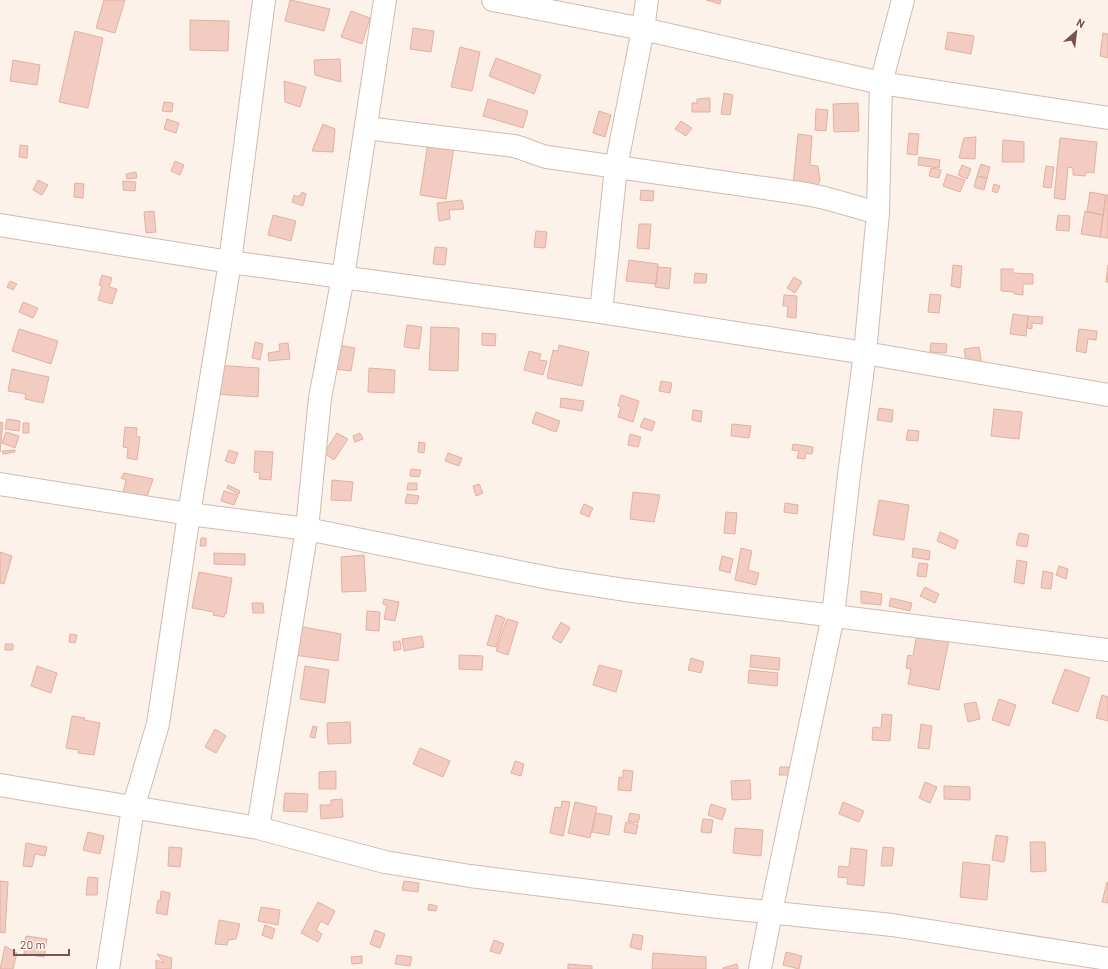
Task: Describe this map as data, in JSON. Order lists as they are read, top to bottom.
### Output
{
  "scale_bar": "20 m",
  "north": "top right"
}
